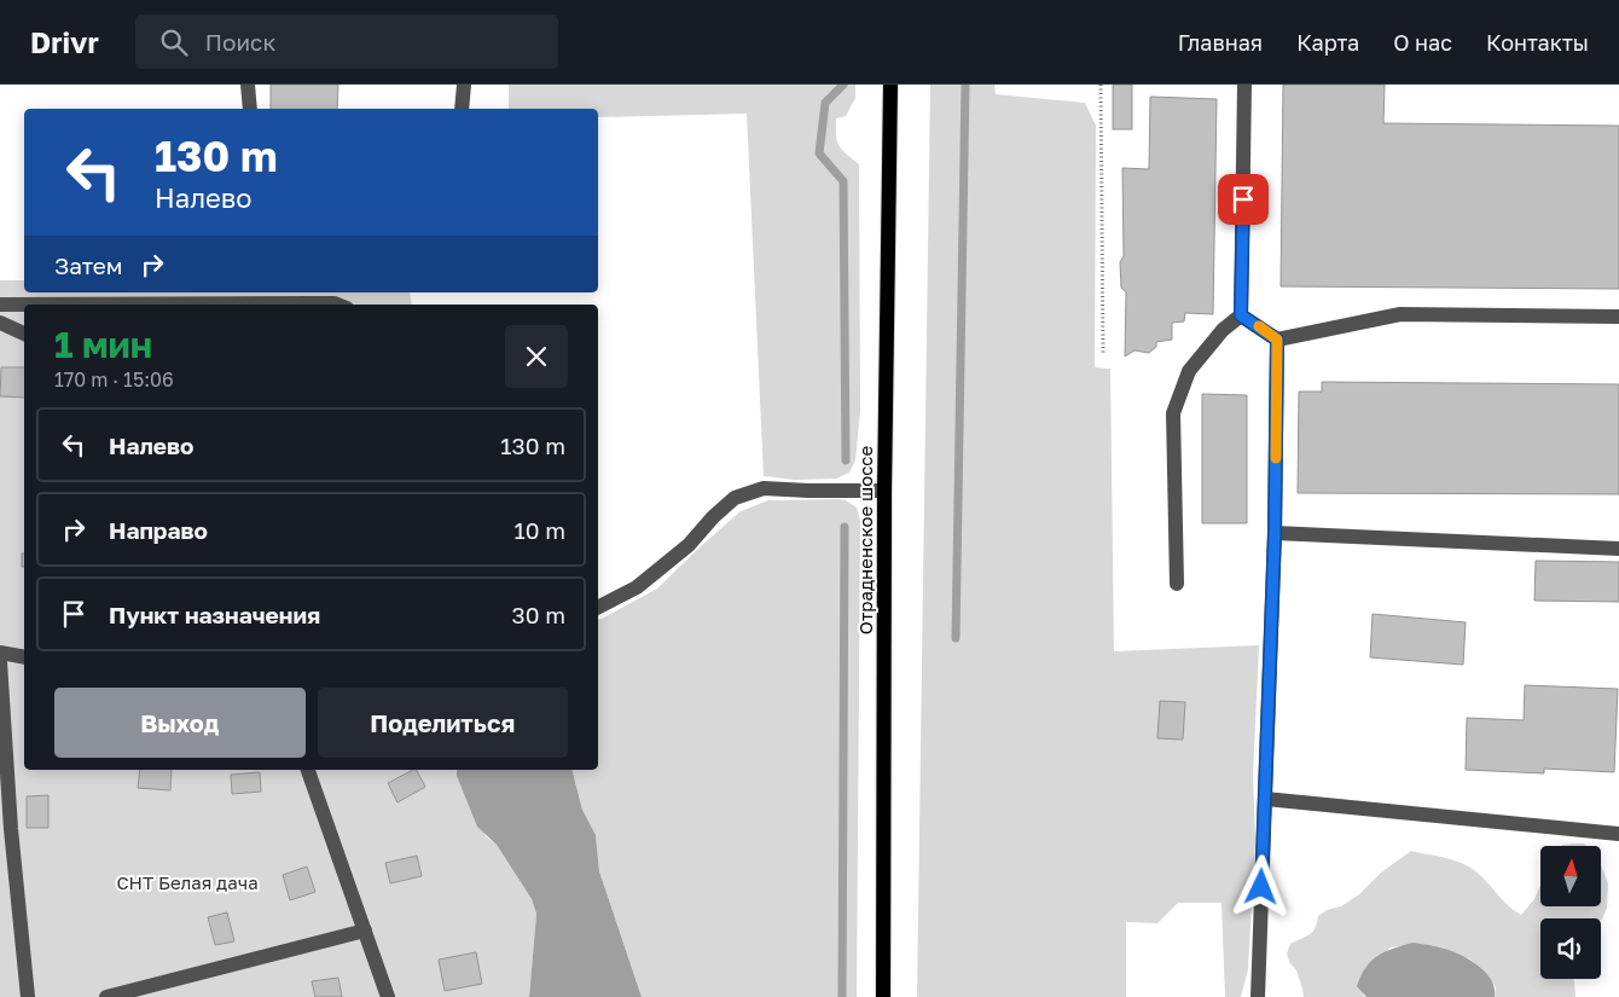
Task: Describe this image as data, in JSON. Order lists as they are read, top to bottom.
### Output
{
  "streets": {
    "main road": ["Отрадненское шоссе"]
  },
  "parks": ["СНТ Белая дача"],
  "north": "top",
  "page": {
    "header": "Drivr",
    "search": "Поиск",
    "nav": [
      "Главная",
      "Карта",
      "О нас",
      "Контакты"
    ],
    "turn": ["130 m", "Налево"],
    "then": "Затем",
    "heading": ["1 мин", "170 m · 15:06"],
    "list": [
      {
        "name": "Налево",
        "value": "130 m"
      },
      {
        "name": "Направо",
        "value": "10 m"
      },
      {
        "name": "Пункт назначения",
        "value": "30 m"
      }
    ],
    "buttons": ["Выход", "Поделиться"]
  }
}
